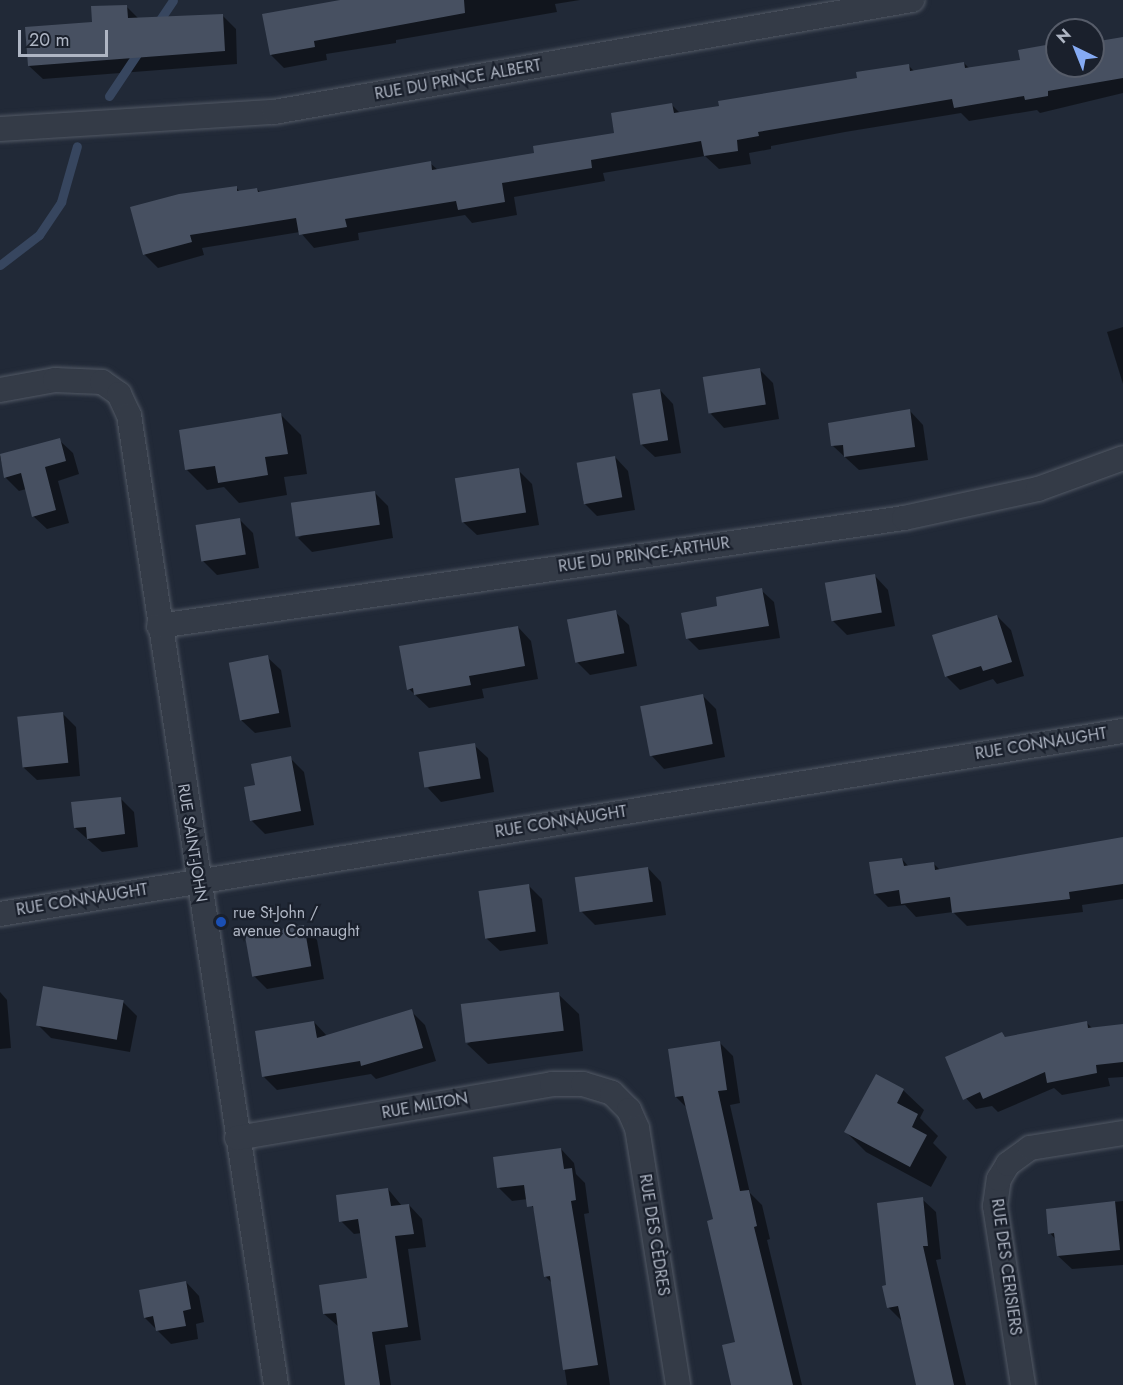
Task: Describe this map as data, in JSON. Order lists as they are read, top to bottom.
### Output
{
  "streets": {
    "street": [
      "RUE DU PRINCE ALBERT",
      "RUE DU PRINCE-ARTHUR",
      "RUE CONNAUGHT",
      "RUE SAINT-JOHN",
      "RUE MILTON",
      "RUE DES CÈDRES",
      "RUE DES CERISIERS"
    ]
  },
  "crossings": [
    ["RUE DU PRINCE-ARTHUR", "RUE SAINT-JOHN"],
    ["RUE CONNAUGHT", "RUE SAINT-JOHN"],
    ["RUE SAINT-JOHN", "RUE MILTON"],
    ["RUE MILTON", "RUE DES CÈDRES"]
  ],
  "places": ["rue St-John / avenue Connaught"],
  "scale_bar": "20 m",
  "north": "top left"
}
